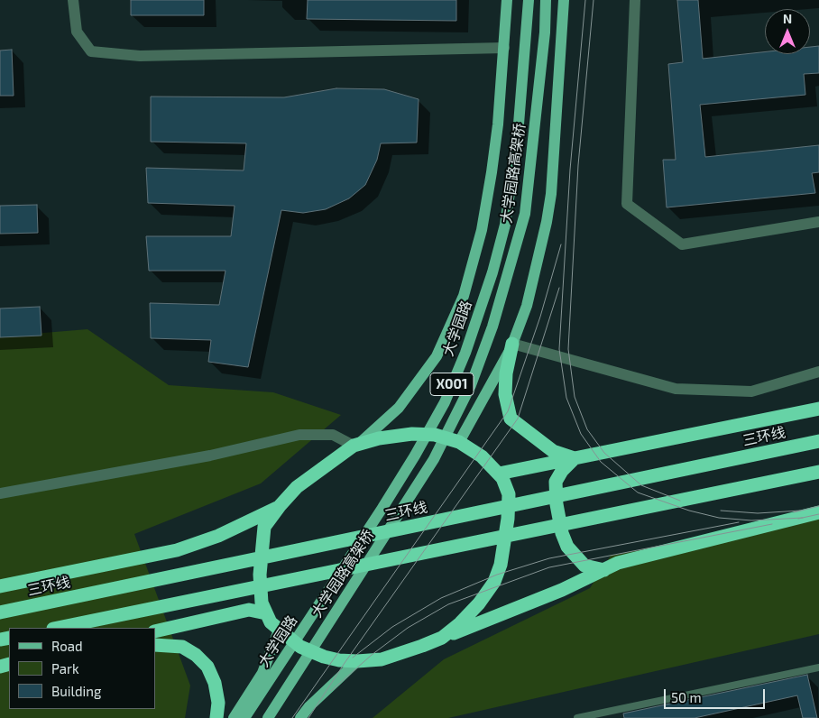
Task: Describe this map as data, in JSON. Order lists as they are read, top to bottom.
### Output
{
  "streets": {
    "highway": ["三环线"],
    "main road": ["大学园路高架桥", "大学园路", "X001"]
  },
  "legend": ["Road", "Park", "Building"],
  "scale_bar": "50 m",
  "north": "top"
}
